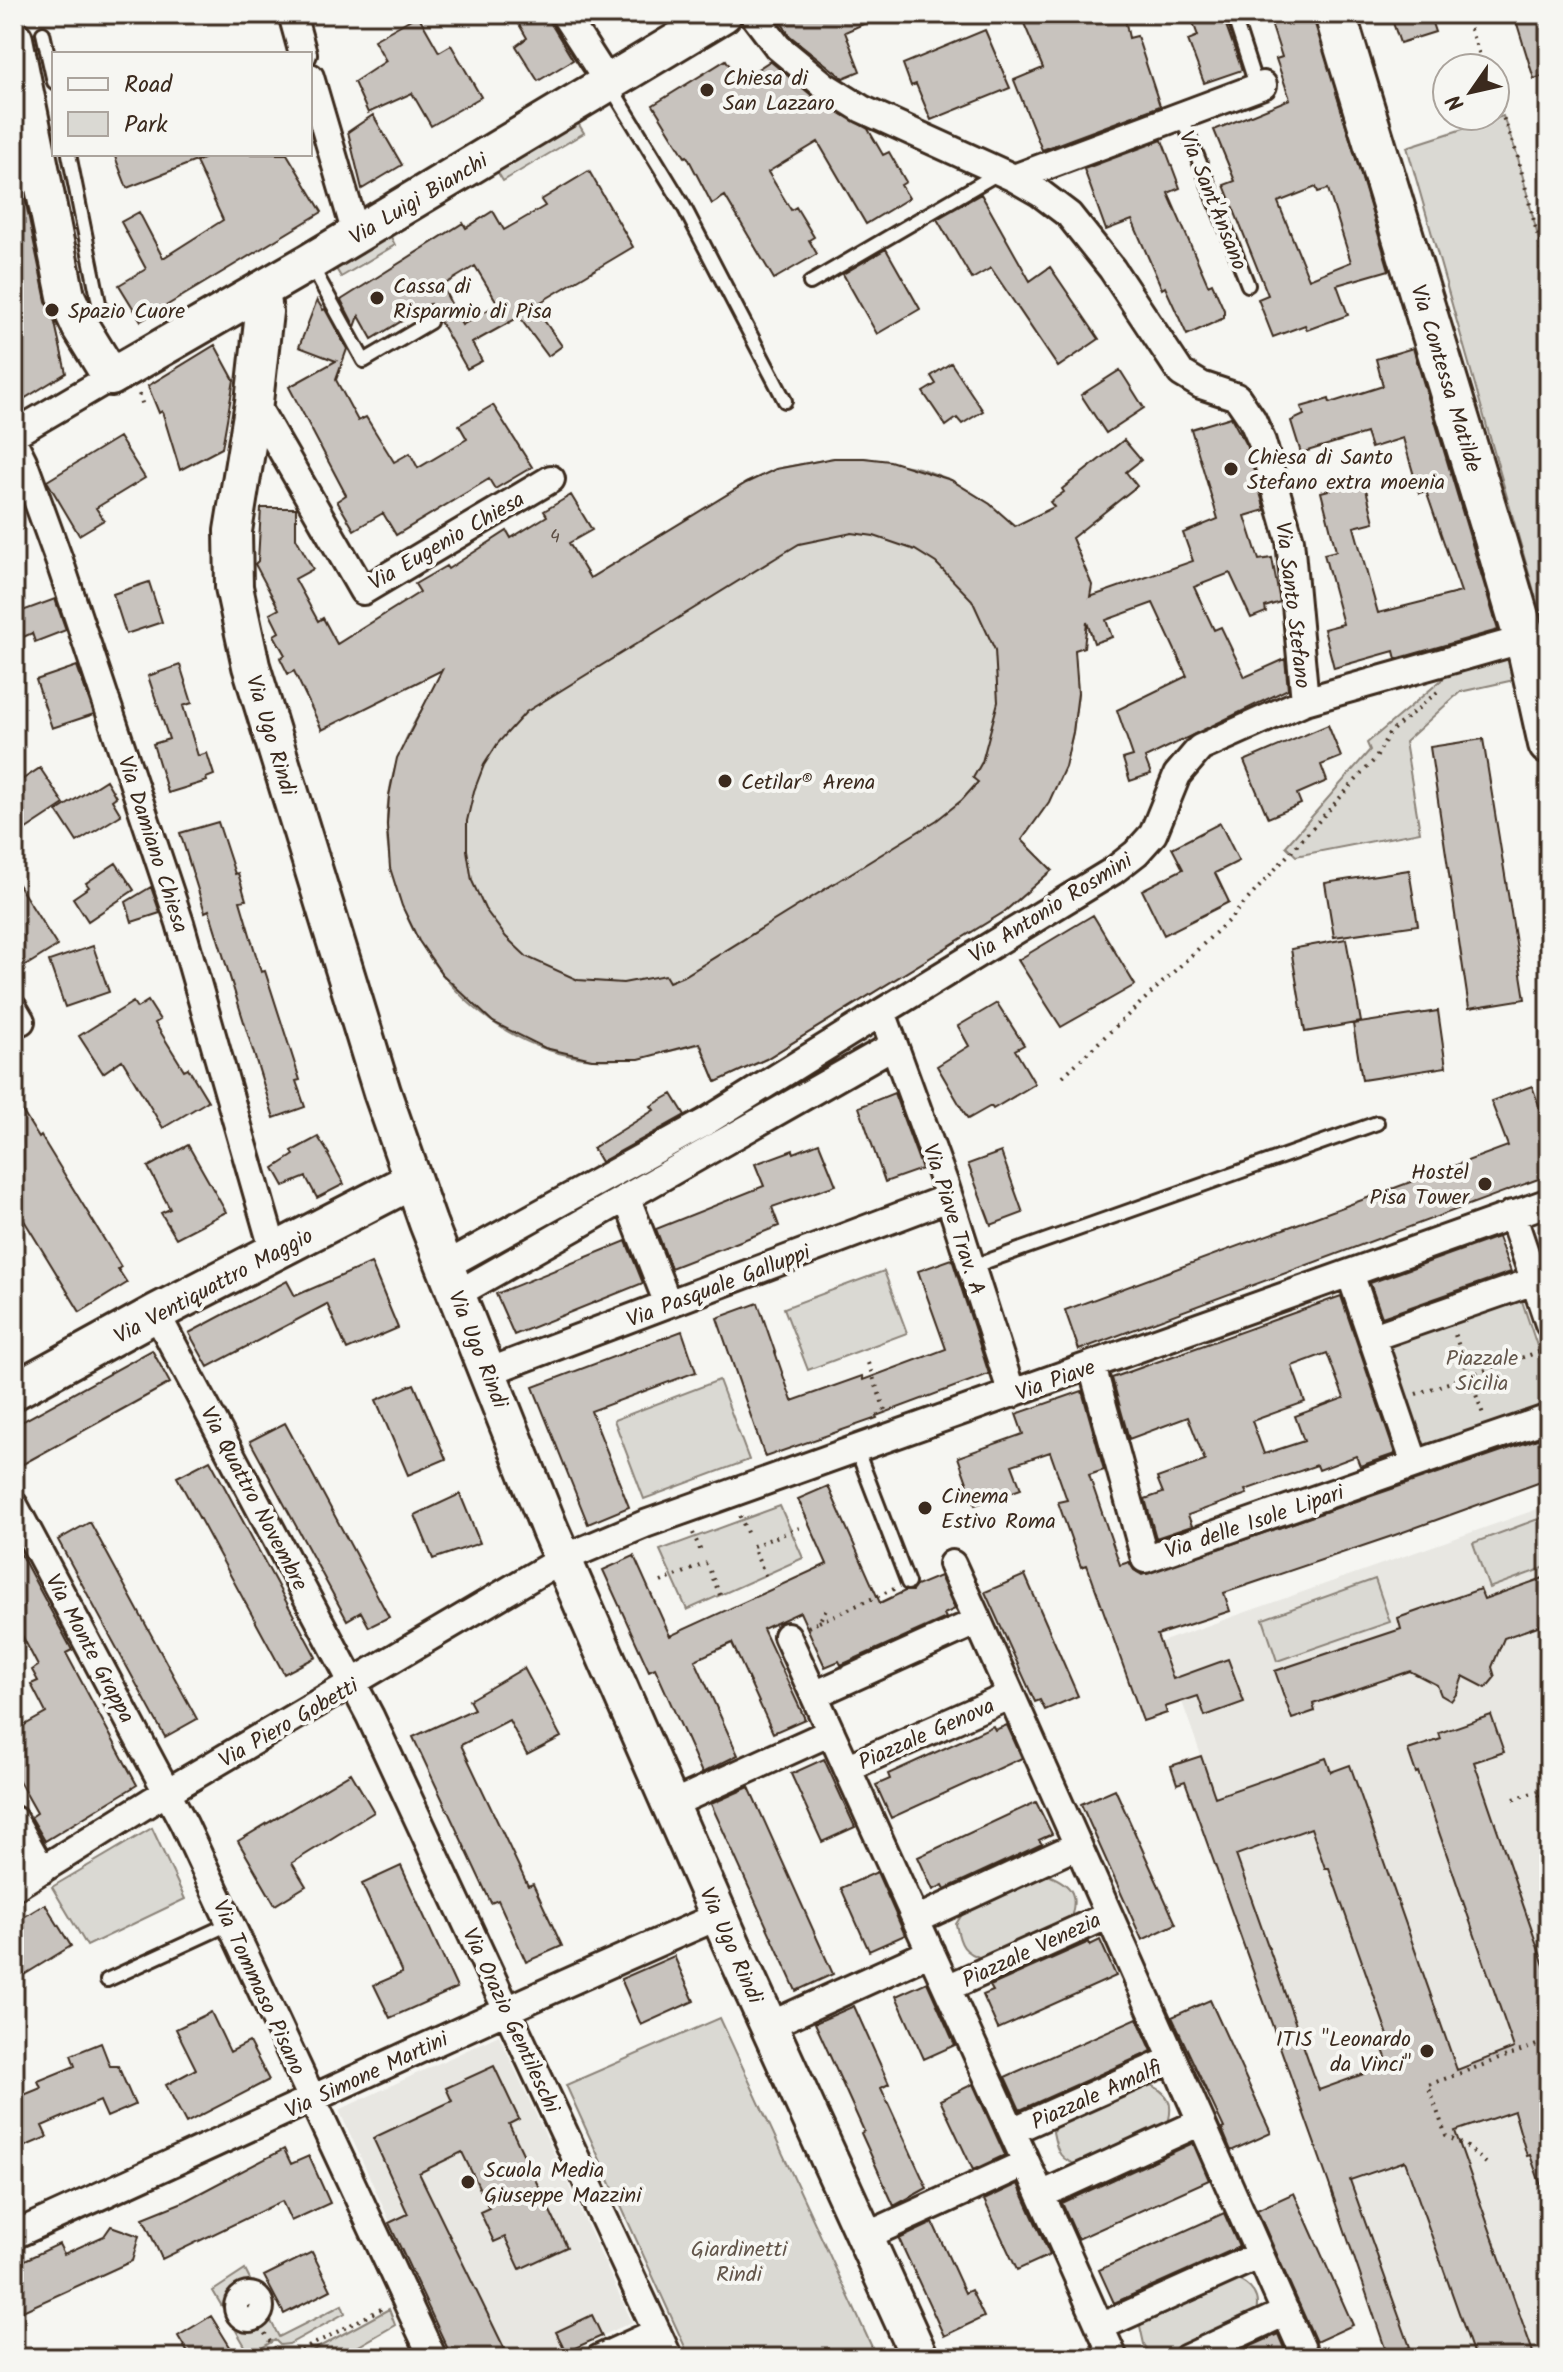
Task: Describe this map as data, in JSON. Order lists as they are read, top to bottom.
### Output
{
  "streets": {
    "main road": ["Via Contessa Matilde"],
    "street": [
      "Via Luigi Bianchi",
      "Via Sant'Ansano",
      "Via Eugenio Chiesa",
      "Via Santo Stefano",
      "Via Ugo Rindi",
      "Via Damiano Chiesa",
      "Via Antonio Rosmini",
      "Via Piave Trav. A",
      "Via Ventiquattro Maggio",
      "Via Pasquale Galluppi",
      "Via Piave",
      "Via Quattro Novembre",
      "Via delle Isole Lipari",
      "Via Monte Grappa",
      "Via Piero Gobetti",
      "Piazzale Genova",
      "Piazzale Venezia",
      "Via Tommaso Pisano",
      "Via Orazio Gentileschi",
      "Via Simone Martini",
      "Piazzale Amalfi"
    ]
  },
  "crossings": [
    ["Via Luigi Bianchi", "Via Ugo Rindi"],
    ["Via Sant'Ansano", "Via Santo Stefano"],
    ["Via Contessa Matilde", "Via Santo Stefano"],
    ["Via Eugenio Chiesa", "Via Ugo Rindi"],
    ["Via Santo Stefano", "Via Antonio Rosmini"],
    ["Via Ugo Rindi", "Via Antonio Rosmini"],
    ["Via Ugo Rindi", "Via Ventiquattro Maggio"],
    ["Via Ugo Rindi", "Via Pasquale Galluppi"],
    ["Via Ugo Rindi", "Via Piave"],
    ["Via Ugo Rindi", "Via Piero Gobetti"],
    ["Via Ugo Rindi", "Piazzale Genova"],
    ["Via Ugo Rindi", "Piazzale Venezia"],
    ["Via Ugo Rindi", "Via Simone Martini"],
    ["Via Ugo Rindi", "Piazzale Amalfi"],
    ["Via Damiano Chiesa", "Via Ventiquattro Maggio"],
    ["Via Piave Trav. A", "Via Pasquale Galluppi"],
    ["Via Piave Trav. A", "Via Piave"],
    ["Via Ventiquattro Maggio", "Via Quattro Novembre"],
    ["Via Piave", "Via delle Isole Lipari"],
    ["Via Piave", "Via Piero Gobetti"],
    ["Via Quattro Novembre", "Via Piero Gobetti"],
    ["Via Quattro Novembre", "Via Orazio Gentileschi"],
    ["Via Monte Grappa", "Via Piero Gobetti"],
    ["Via Monte Grappa", "Via Tommaso Pisano"],
    ["Via Piero Gobetti", "Via Tommaso Pisano"],
    ["Via Piero Gobetti", "Via Orazio Gentileschi"],
    ["Piazzale Genova", "Piazzale Venezia"],
    ["Via Tommaso Pisano", "Via Simone Martini"],
    ["Via Orazio Gentileschi", "Via Simone Martini"]
  ],
  "parks": ["Piazzale Sicilia", "Giardinetti Rindi"],
  "places": [
    "Chiesa di San Lazzaro",
    "Cassa di Risparmio di Pisa",
    "Spazio Cuore",
    "Chiesa di Santo Stefano extra moenia",
    "Cetilar® Arena",
    "Hostel Pisa Tower",
    "Cinema Estivo Roma",
    "ITIS \"Leonardo da Vinci\"",
    "Scuola Media Giuseppe Mazzini"
  ],
  "house_numbers": ["4"],
  "legend": ["Road", "Park"],
  "north": "bottom left"
}
